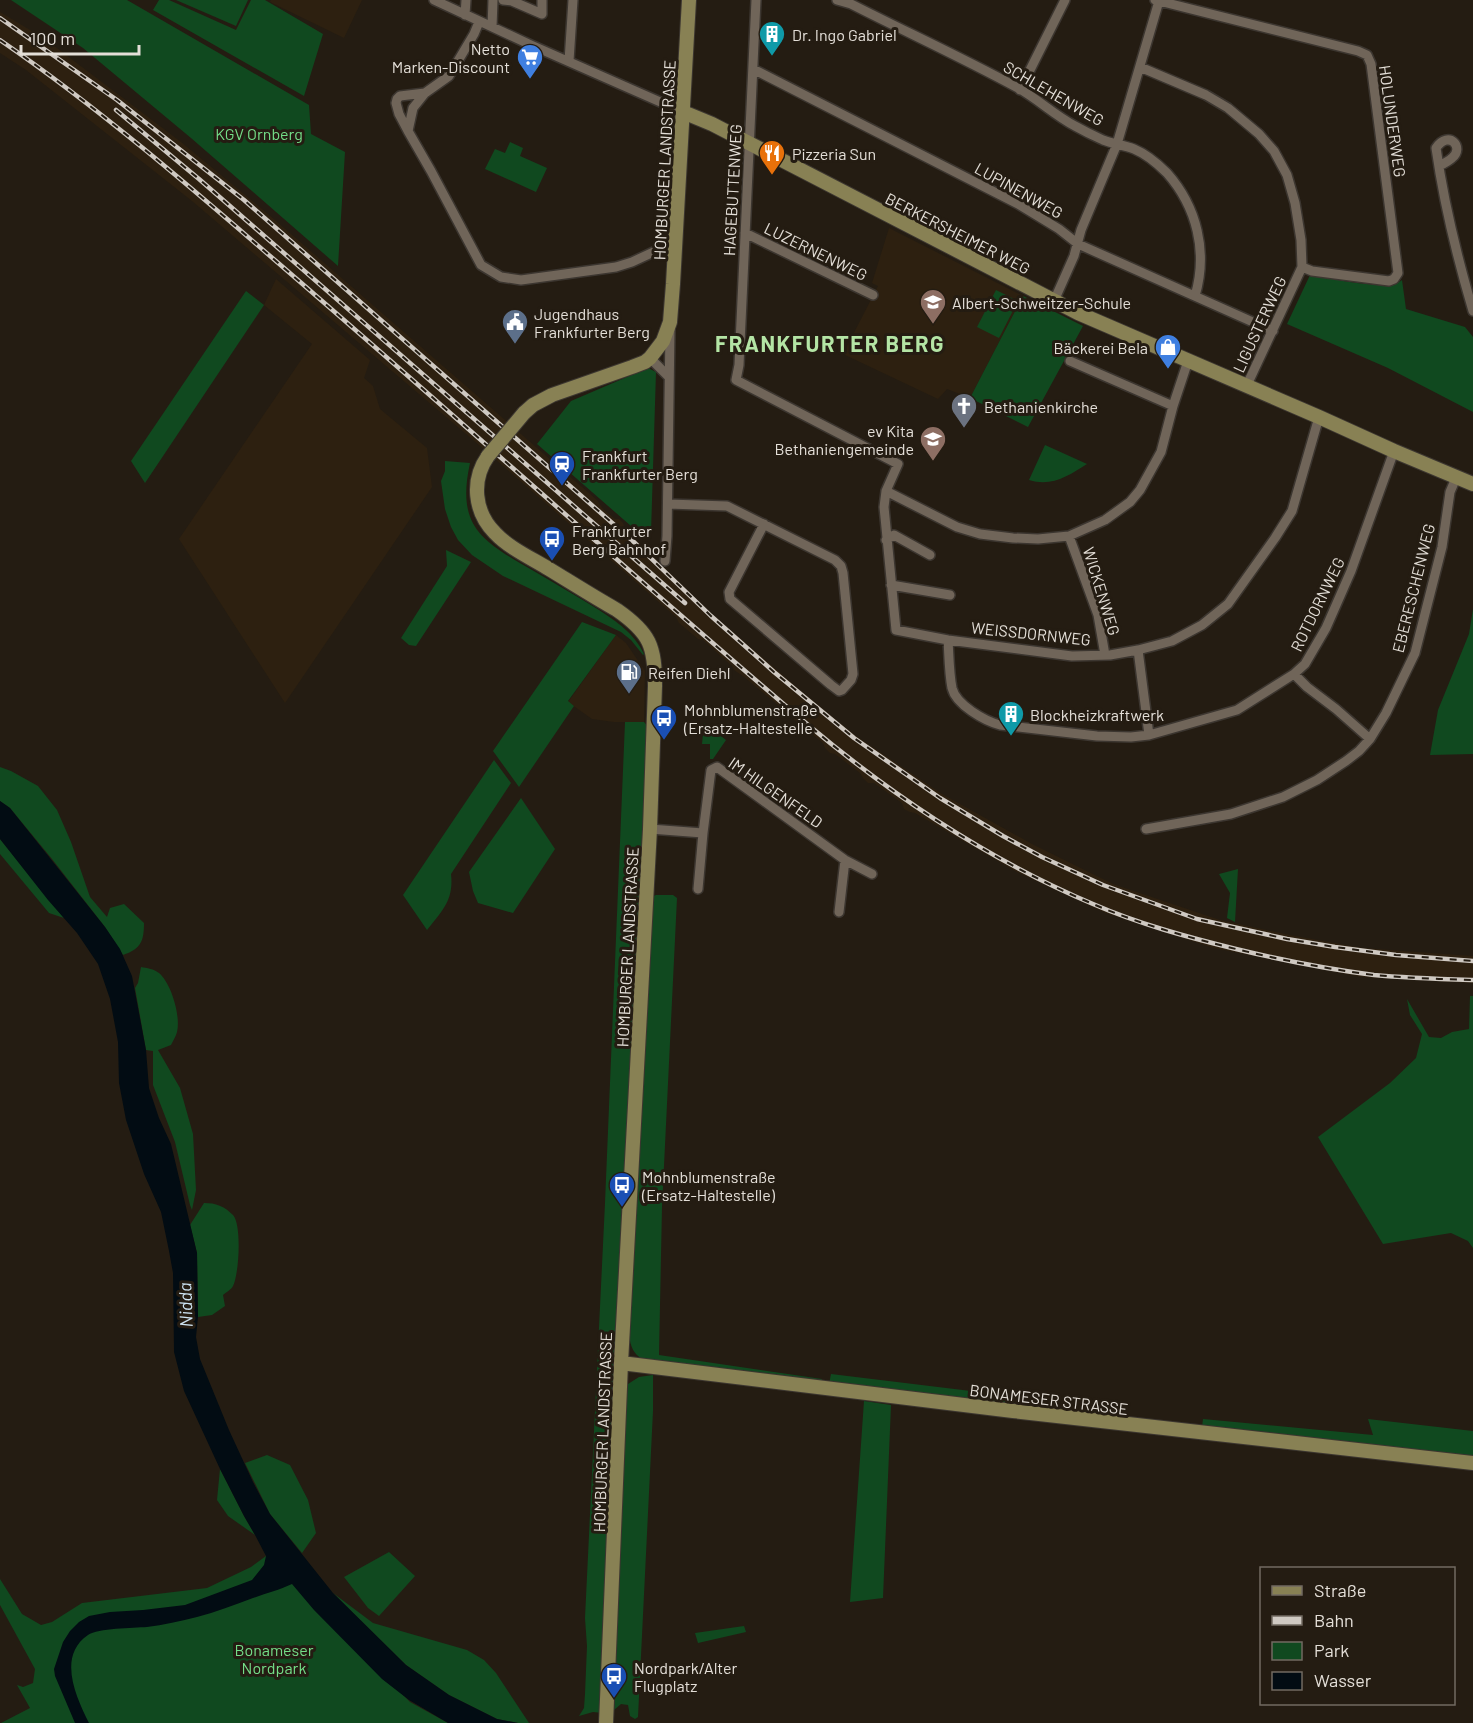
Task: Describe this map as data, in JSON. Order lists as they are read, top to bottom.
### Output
{
  "streets": {
    "street": [
      "SCHLEHENWEG",
      "HOLUNDERWEG",
      "HOMBURGER LANDSTRASSE",
      "HAGEBUTTENWEG",
      "LUPINENWEG",
      "BERKERSHEIMER WEG",
      "LUZERNENWEG",
      "LIGUSTERWEG",
      "EBERESCHENWEG",
      "WICKENWEG",
      "ROTDORNWEG",
      "WEISSDORNWEG",
      "IM HILGENFELD",
      "BONAMESER STRASSE"
    ]
  },
  "crossings": [
    ["SCHLEHENWEG", "LUPINENWEG"],
    ["HOLUNDERWEG", "LIGUSTERWEG"],
    ["HOMBURGER LANDSTRASSE", "BERKERSHEIMER WEG"],
    ["HOMBURGER LANDSTRASSE", "BONAMESER STRASSE"],
    ["HAGEBUTTENWEG", "LUPINENWEG"],
    ["HAGEBUTTENWEG", "BERKERSHEIMER WEG"],
    ["HAGEBUTTENWEG", "LUZERNENWEG"],
    ["HAGEBUTTENWEG", "WICKENWEG"],
    ["LUPINENWEG", "LIGUSTERWEG"],
    ["BERKERSHEIMER WEG", "LIGUSTERWEG"],
    ["BERKERSHEIMER WEG", "EBERESCHENWEG"],
    ["BERKERSHEIMER WEG", "WICKENWEG"],
    ["BERKERSHEIMER WEG", "ROTDORNWEG"],
    ["BERKERSHEIMER WEG", "WEISSDORNWEG"],
    ["WICKENWEG", "WEISSDORNWEG"],
    ["ROTDORNWEG", "WEISSDORNWEG"]
  ],
  "districts": ["FRANKFURTER BERG"],
  "water": ["Nidda"],
  "parks": ["KGV Ornberg", "Bonameser Nordpark"],
  "places": {
    "building": ["Dr. Ingo Gabriel", "Blockheizkraftwerk"],
    "supermarket": ["Netto Marken-Discount"],
    "restaurant": ["Pizzeria Sun"],
    "school or university": ["Albert-Schweitzer-Schule", "ev Kita Bethaniengemeinde"],
    "public building": ["Jugendhaus Frankfurter Berg"],
    "shop": ["Bäckerei Bela"],
    "church": ["Bethanienkirche"],
    "station": ["Frankfurt Frankfurter Berg"],
    "bus stop": [
      "Frankfurter Berg Bahnhof",
      "Mohnblumenstraße (Ersatz-Haltestelle",
      "Mohnblumenstraße (Ersatz-Haltestelle)",
      "Nordpark/Alter Flugplatz"
    ],
    "fuel station": ["Reifen Diehl"]
  },
  "legend": [
    "Straße",
    "Bahn",
    "Park",
    "Wasser"
  ],
  "scale_bar": "100 m"
}
